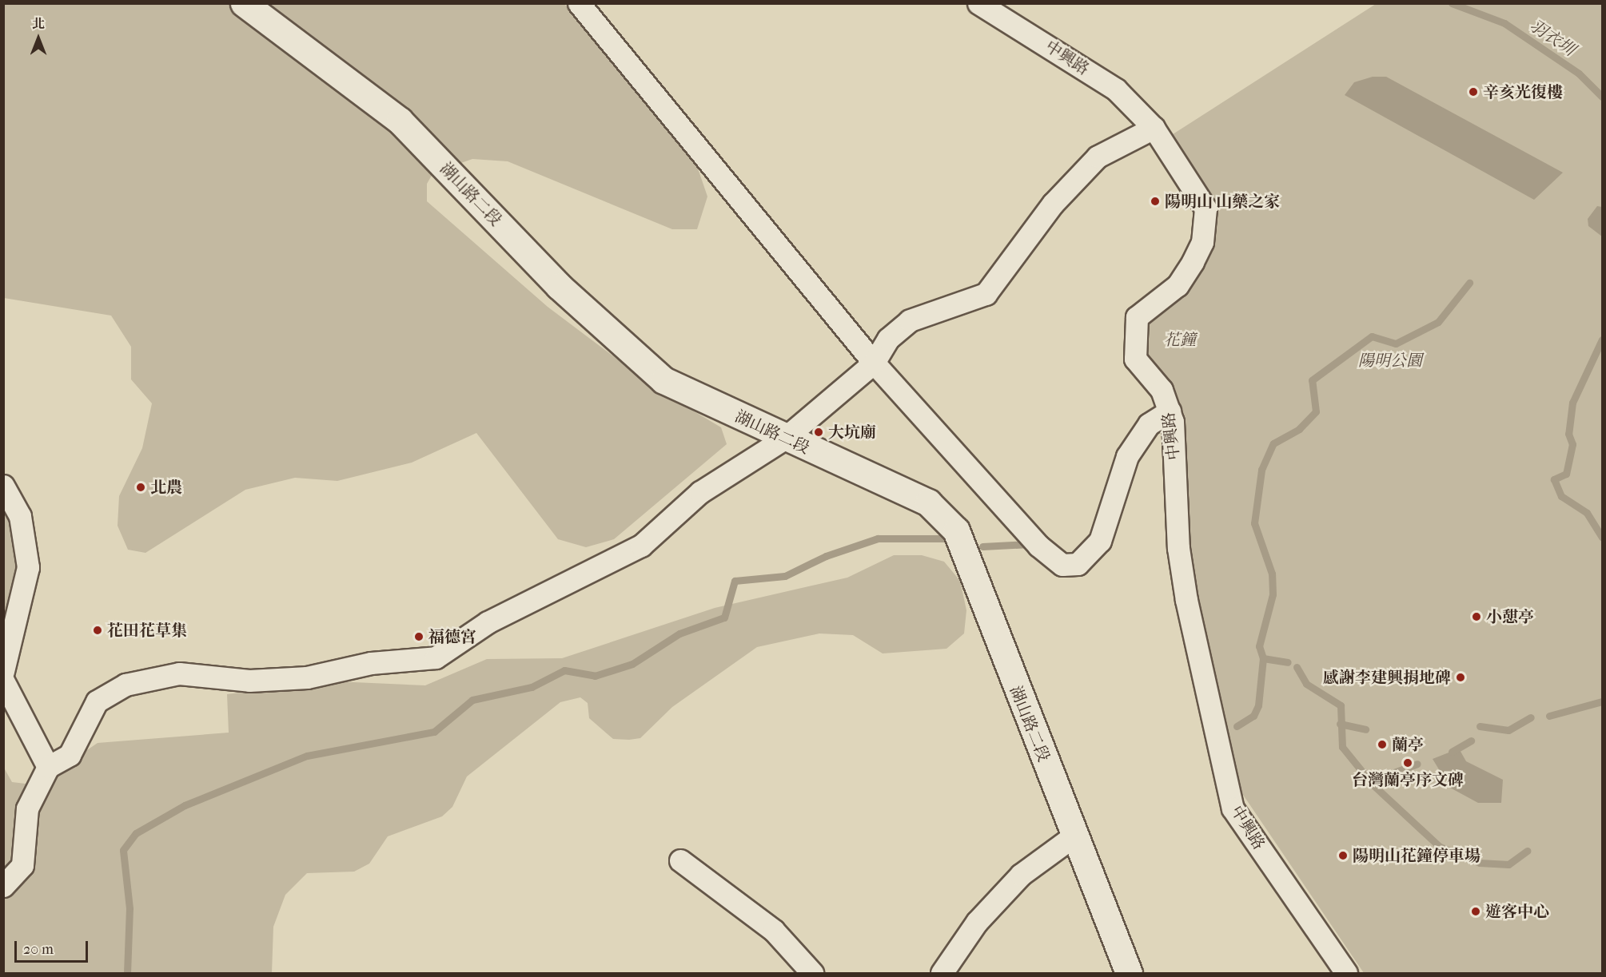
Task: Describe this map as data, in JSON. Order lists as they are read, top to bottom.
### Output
{
  "streets": {
    "street": ["中興路", "湖山路二段"]
  },
  "water": ["羽衣圳"],
  "parks": ["花鐘", "陽明公園"],
  "places": [
    "辛亥光復樓",
    "陽明山 山藥之家",
    "大坑廟",
    "北農",
    "小憇亭",
    "花田花草集",
    "福德宮",
    "感謝李建興捐地碑",
    "蘭亭",
    "台灣蘭亭序文碑",
    "陽明山花鐘停車場",
    "遊客中心"
  ],
  "scale_bar": "20 m",
  "north": "top"
}
